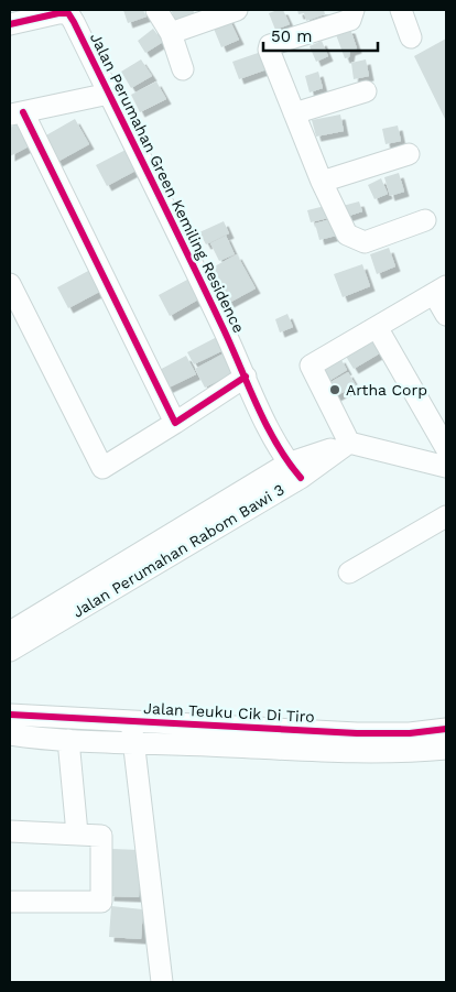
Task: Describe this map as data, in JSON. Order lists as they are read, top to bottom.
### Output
{
  "streets": {
    "street": ["Jalan Perumahan Green Kemiling Residence", "Jalan Perumahan Rabom Bawi 3", "Jalan Teuku Cik Di Tiro"]
  },
  "crossings": [
    ["Jalan Perumahan Green Kemiling Residence", "Jalan Perumahan Rabom Bawi 3"]
  ],
  "places": ["Artha Corp"],
  "scale_bar": "50 m"
}
